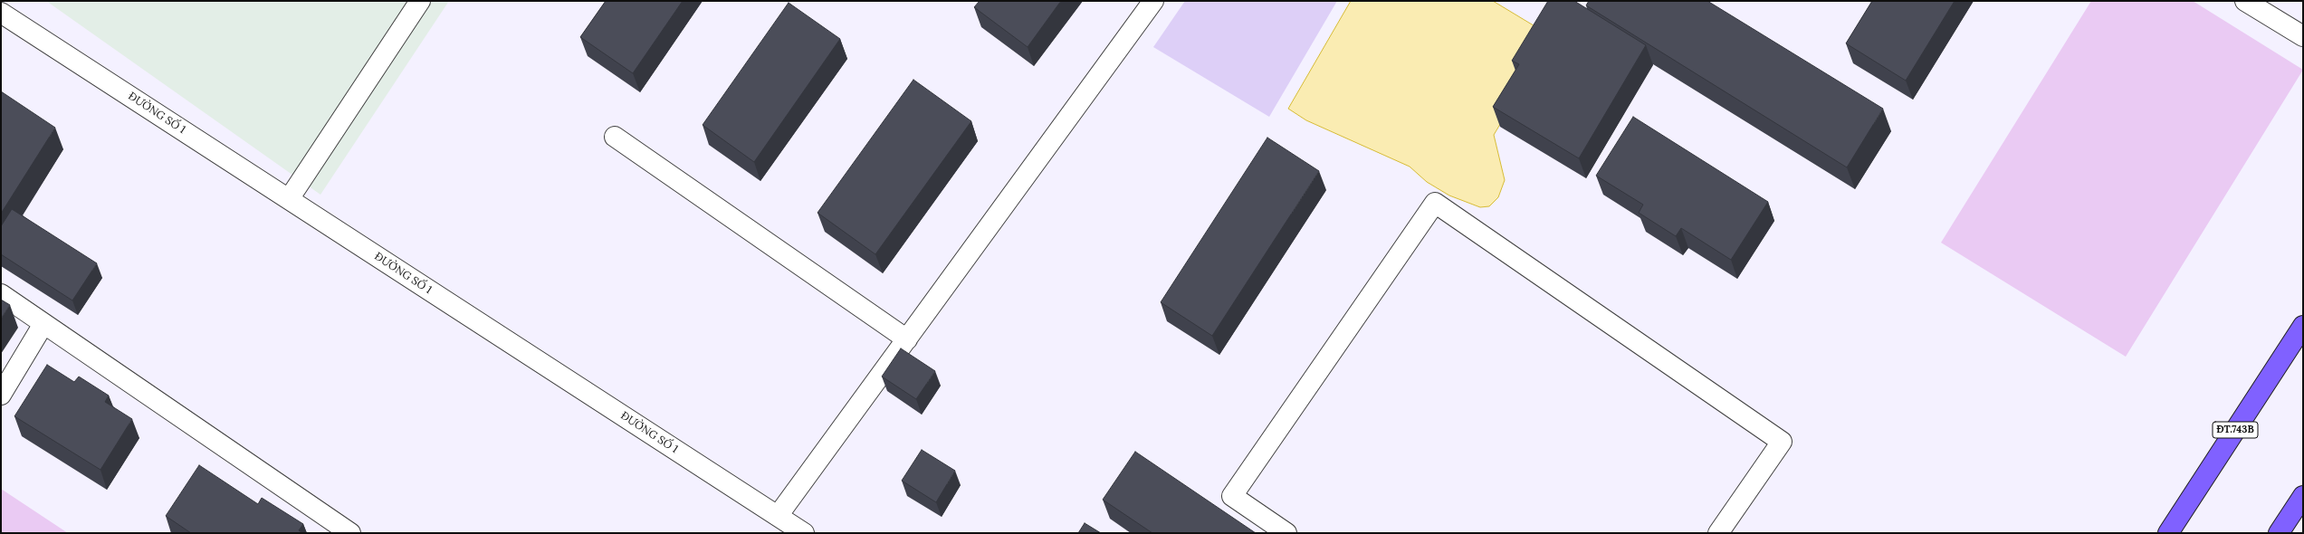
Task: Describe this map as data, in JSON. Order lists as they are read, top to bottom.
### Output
{
  "streets": {
    "main road": ["ĐT.743B"],
    "street": ["ĐƯỜNG SỐ 1"]
  }
}
